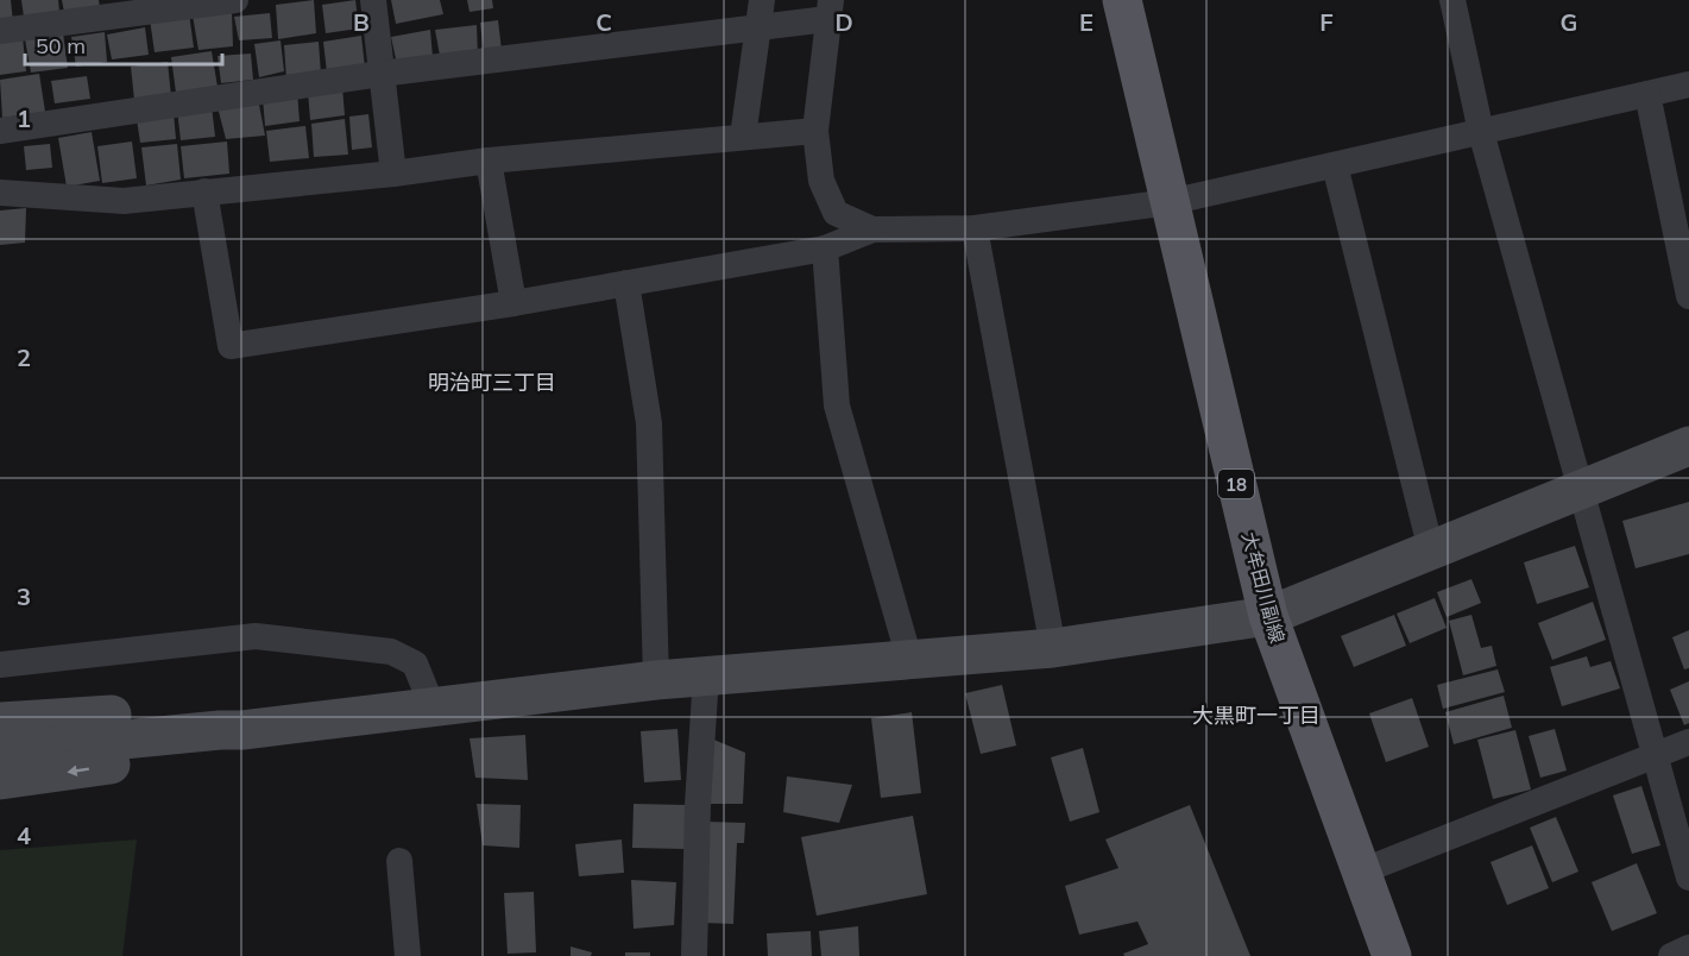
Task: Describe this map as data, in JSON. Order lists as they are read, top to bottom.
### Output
{
  "streets": {
    "main road": ["18", "大牟田川副線"]
  },
  "districts": ["明治町三丁目", "大黒町一丁目"],
  "scale_bar": "50 m",
  "grid": {
    "columns": [
      "B",
      "C",
      "D",
      "E",
      "F",
      "G"
    ],
    "rows": [
      "1",
      "2",
      "3",
      "4"
    ]
  }
}
